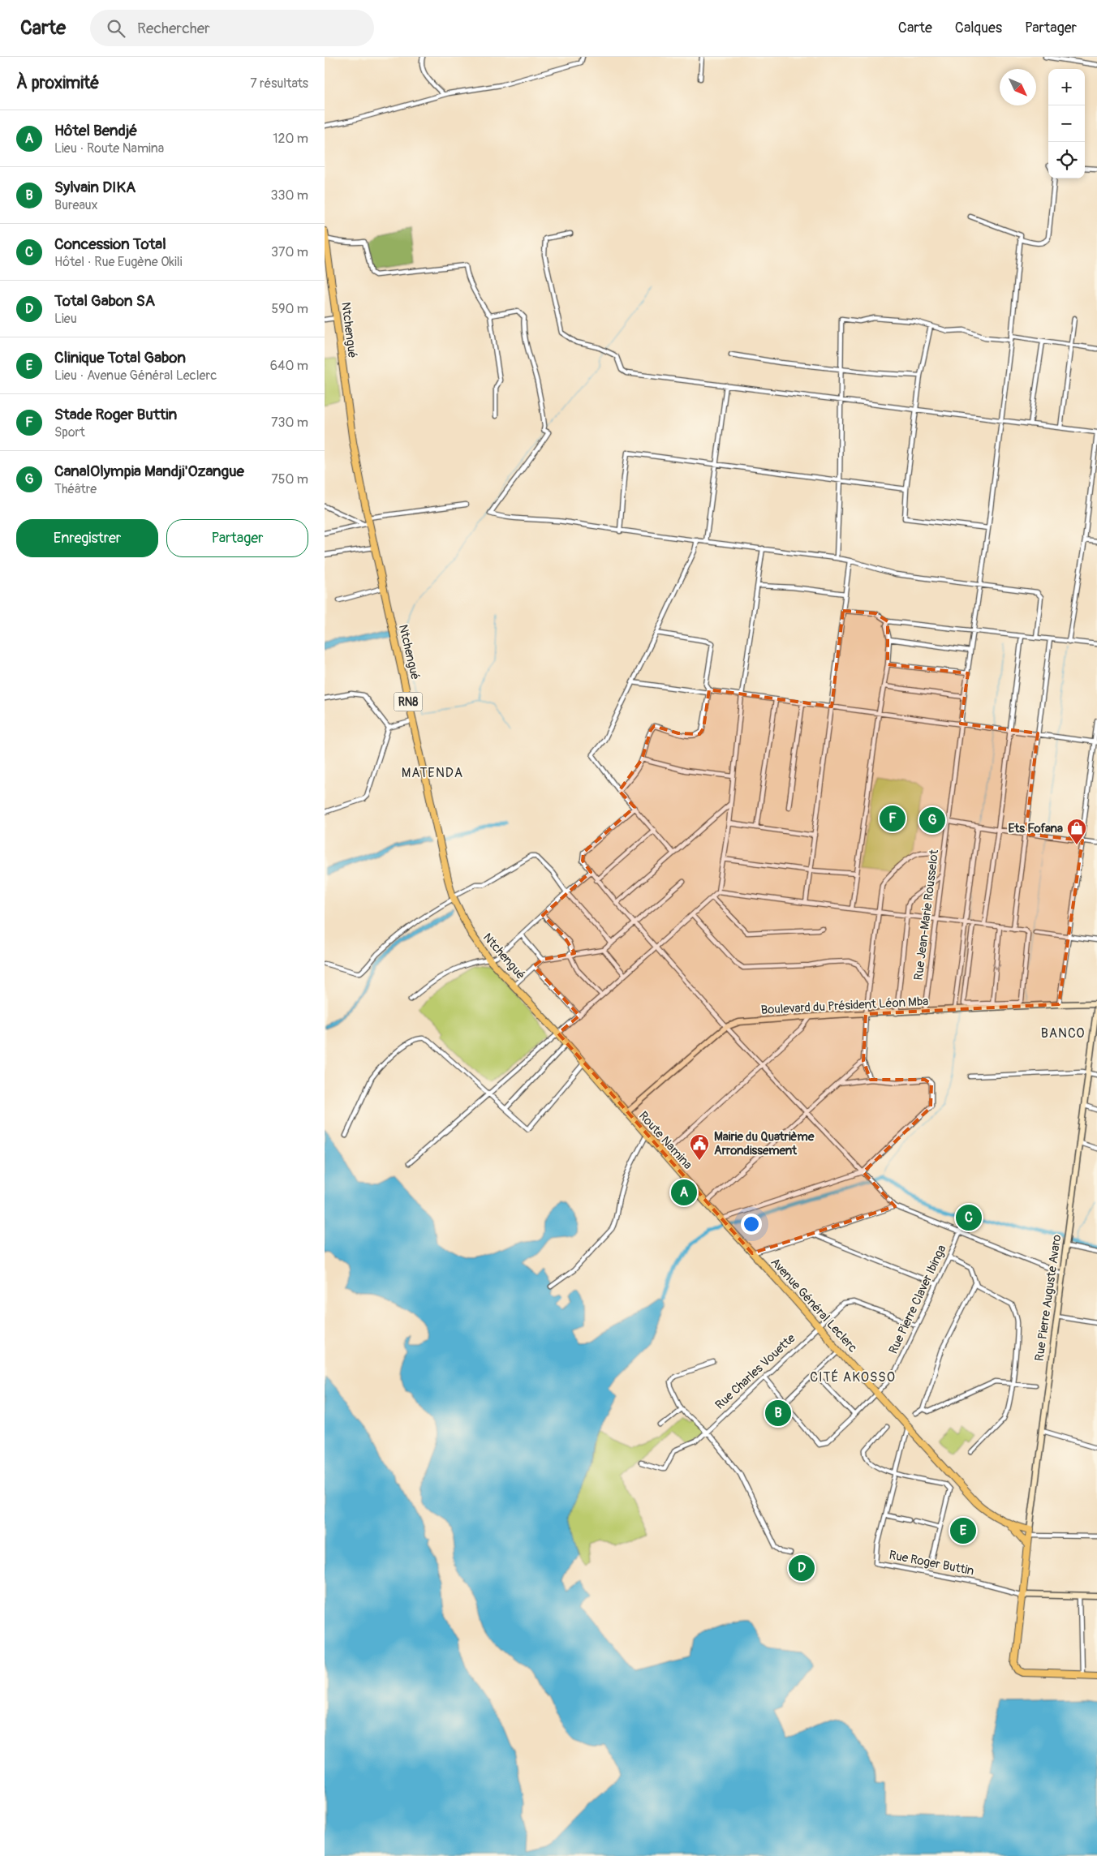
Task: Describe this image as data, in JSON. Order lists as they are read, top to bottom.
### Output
{
  "streets": {
    "main road": [
      "Ntchengué",
      "RN8",
      "Route Namina",
      "Rue Pierre Auguste Avaro",
      "Avenue Général Leclerc"
    ],
    "street": [
      "Rue Jean-Marie Rousselot",
      "Boulevard du Président Léon Mba",
      "Rue Pierre Claver Ibinga",
      "Rue Charles Vouette",
      "Rue Roger Buttin"
    ]
  },
  "crossings": [
    ["Ntchengué", "Boulevard du Président Léon Mba"],
    ["Ntchengué", "Route Namina"],
    ["Rue Jean-Marie Rousselot", "Boulevard du Président Léon Mba"],
    ["Boulevard du Président Léon Mba", "Route Namina"],
    ["Boulevard du Président Léon Mba", "Rue Pierre Auguste Avaro"],
    ["Route Namina", "Avenue Général Leclerc"],
    ["Rue Pierre Auguste Avaro", "Rue Roger Buttin"],
    ["Rue Pierre Claver Ibinga", "Avenue Général Leclerc"],
    ["Rue Pierre Claver Ibinga", "Rue Charles Vouette"],
    ["Avenue Général Leclerc", "Rue Charles Vouette"],
    ["Avenue Général Leclerc", "Rue Roger Buttin"]
  ],
  "districts": ["MATENDA", "BANCO", "CITÉ AKOSSO"],
  "places": {
    "shop": ["Ets Fofana"],
    "public building": ["Mairie du Quatrième Arrondissement"]
  },
  "north": "bottom right",
  "page": {
    "header": "Carte",
    "search": "Rechercher",
    "nav": ["Carte", "Calques", "Partager"],
    "heading": ["À proximité", "7 résultats"],
    "map_buttons": ["+", "−"],
    "list": [
      {
        "mark": "A",
        "name": "Hôtel Bendjé",
        "note": "Lieu · Route Namina",
        "value": "120 m"
      },
      {
        "mark": "B",
        "name": "Sylvain DIKA",
        "note": "Bureaux",
        "value": "330 m"
      },
      {
        "mark": "C",
        "name": "Concession Total",
        "note": "Hôtel · Rue Eugène Okili",
        "value": "370 m"
      },
      {
        "mark": "D",
        "name": "Total Gabon SA",
        "note": "Lieu",
        "value": "590 m"
      },
      {
        "mark": "E",
        "name": "Clinique Total Gabon",
        "note": "Lieu · Avenue Général Leclerc",
        "value": "640 m"
      },
      {
        "mark": "F",
        "name": "Stade Roger Buttin",
        "note": "Sport",
        "value": "730 m"
      },
      {
        "mark": "G",
        "name": "CanalOlympia Mandji'Ozangue",
        "note": "Théâtre",
        "value": "750 m"
      }
    ],
    "buttons": ["Enregistrer", "Partager"],
    "pins": [
      "F",
      "G",
      "A",
      "C",
      "B",
      "E",
      "D"
    ]
  }
}
